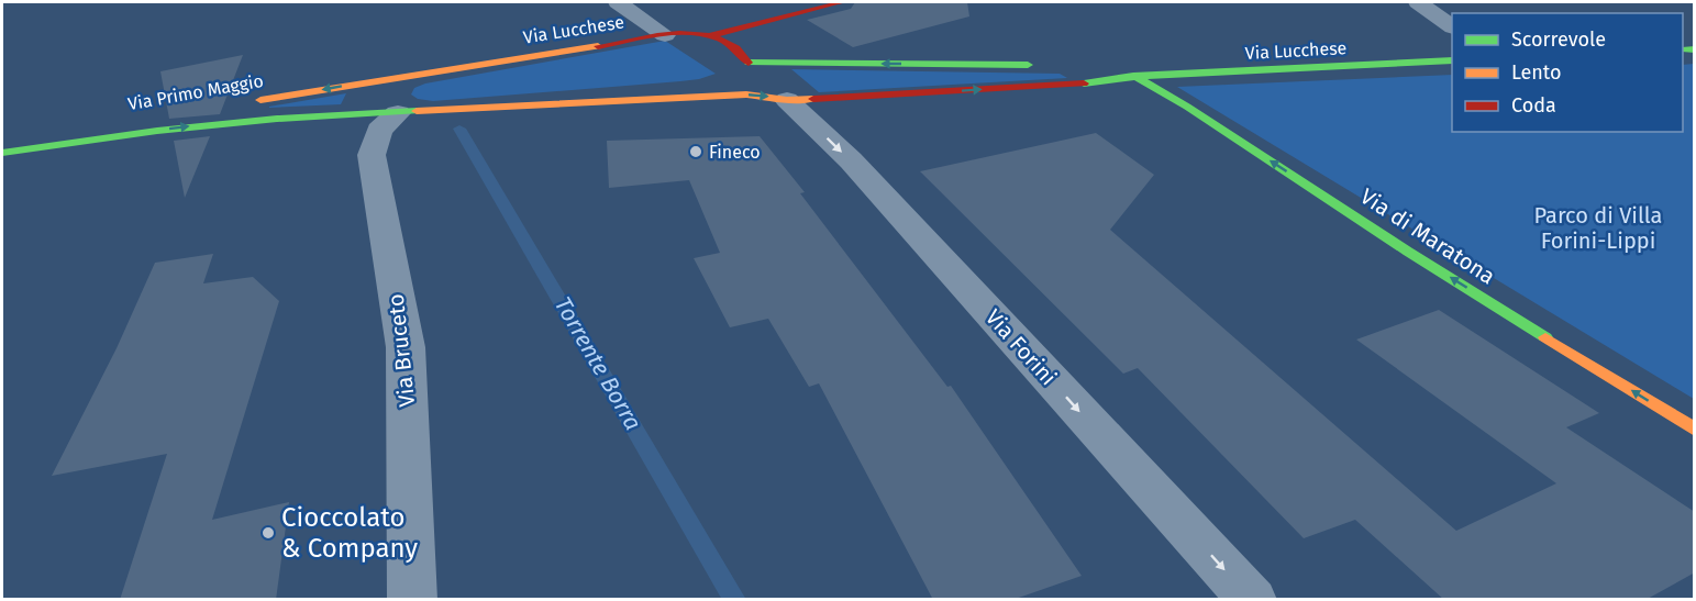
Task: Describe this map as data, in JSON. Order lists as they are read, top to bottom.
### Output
{
  "streets": {
    "main road": ["Via Lucchese", "Via Primo Maggio", "Via di Maratona"],
    "street": ["Via Forini", "Via Bruceto"]
  },
  "crossings": [
    ["Via Lucchese", "Via Primo Maggio"],
    ["Via Lucchese", "Via di Maratona"],
    ["Via Lucchese", "Via Bruceto"],
    ["Via Primo Maggio", "Via Bruceto"]
  ],
  "one_way": ["Via di Maratona", "Via Forini"],
  "water": ["Torrente Borra"],
  "parks": ["Parco di Villa Forini-Lippi"],
  "places": ["Fineco", "Cioccolato & Company"],
  "legend": ["Scorrevole", "Lento", "Coda"]
}
